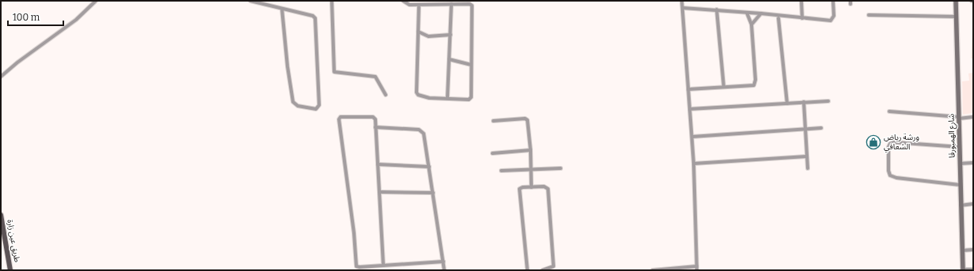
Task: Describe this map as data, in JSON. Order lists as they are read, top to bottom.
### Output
{
  "streets": {
    "main road": ["طريق عين زارة"],
    "street": ["شارع الهمبورقا"]
  },
  "places": {
    "shop": ["ورشة رياض الشعافي"]
  },
  "scale_bar": "100 m"
}
